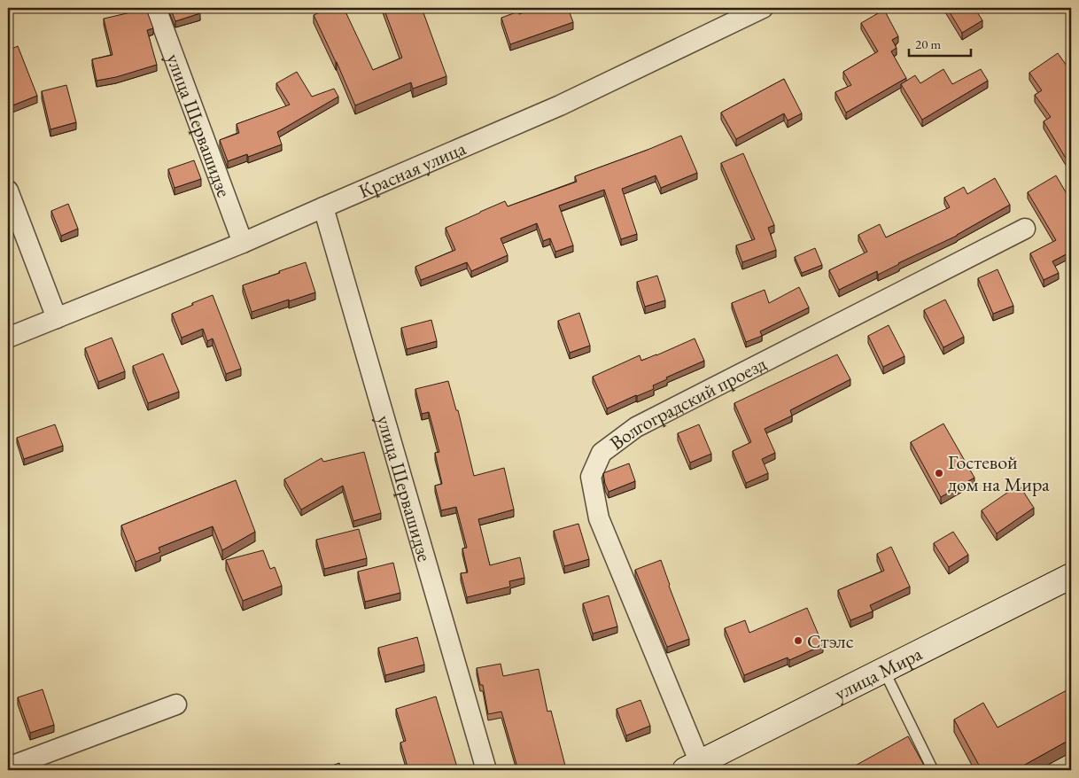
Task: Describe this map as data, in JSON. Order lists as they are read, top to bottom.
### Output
{
  "streets": {
    "street": [
      "улица Шервашидзе",
      "Красная улица",
      "Волгоградский проезд",
      "улица Мира"
    ]
  },
  "crossings": [
    ["улица Шервашидзе", "Красная улица"],
    ["Волгоградский проезд", "улица Мира"]
  ],
  "places": ["Гостевой дом на Мира", "Стэлс"],
  "scale_bar": "20 m"
}
